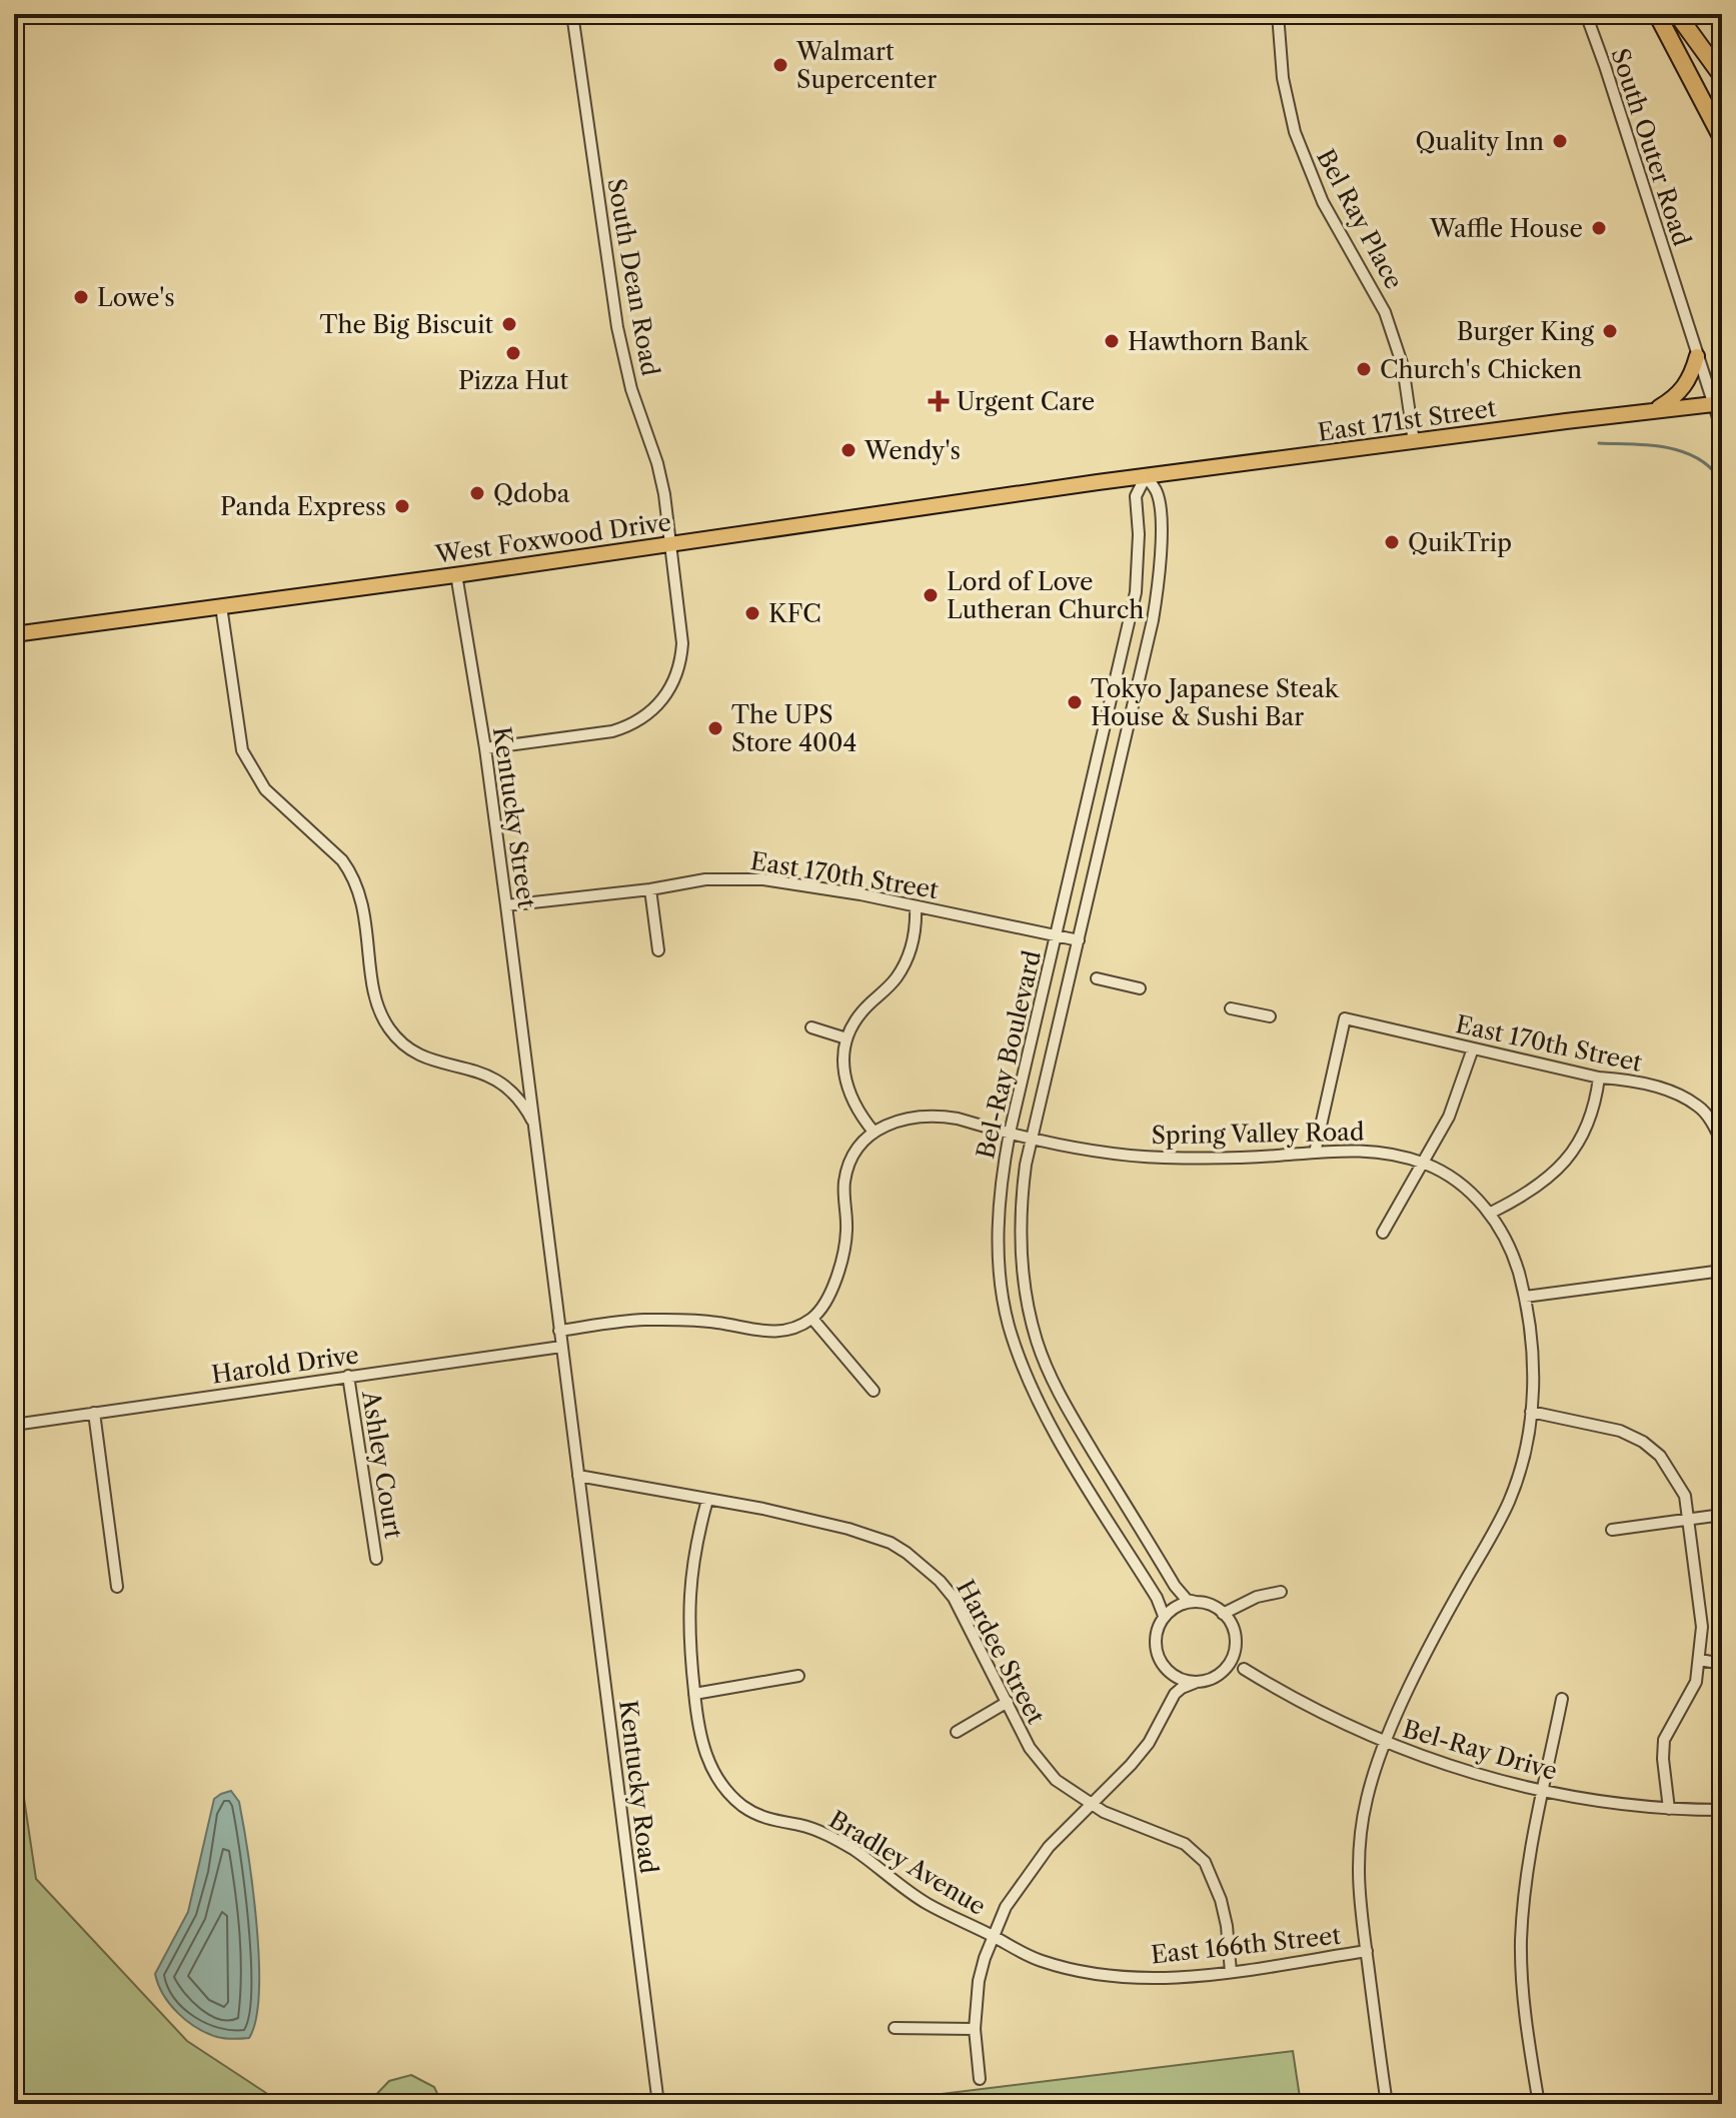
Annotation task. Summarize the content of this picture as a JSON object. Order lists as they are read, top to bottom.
{
  "streets": {
    "main road": ["East 171st Street", "West Foxwood Drive"],
    "street": [
      "South Outer Road",
      "Bel Ray Place",
      "South Dean Road",
      "Kentucky Street",
      "East 170th Street",
      "Bel-Ray Boulevard",
      "Spring Valley Road",
      "Harold Drive",
      "Ashley Court",
      "Hardee Street",
      "Bel-Ray Drive",
      "Kentucky Road",
      "Bradley Avenue",
      "East 166th Street"
    ]
  },
  "crossings": [
    ["South Outer Road", "East 171st Street"],
    ["Bel Ray Place", "East 171st Street"],
    ["South Dean Road", "West Foxwood Drive"],
    ["South Dean Road", "Kentucky Street"],
    ["East 171st Street", "West Foxwood Drive"],
    ["East 171st Street", "Bel-Ray Boulevard"],
    ["West Foxwood Drive", "Kentucky Street"],
    ["Kentucky Street", "East 170th Street"],
    ["East 170th Street", "Bel-Ray Boulevard"],
    ["East 170th Street", "Spring Valley Road"],
    ["Bel-Ray Boulevard", "Spring Valley Road"],
    ["Spring Valley Road", "Bel-Ray Drive"],
    ["Spring Valley Road", "East 166th Street"],
    ["Harold Drive", "Ashley Court"],
    ["Hardee Street", "Kentucky Road"],
    ["Hardee Street", "Bradley Avenue"],
    ["Hardee Street", "East 166th Street"],
    ["Bradley Avenue", "East 166th Street"]
  ],
  "places": {
    "other": [
      "Walmart Supercenter",
      "Quality Inn",
      "Waffle House",
      "Lowe's",
      "The Big Biscuit",
      "Burger King",
      "Hawthorn Bank",
      "Pizza Hut",
      "Church's Chicken",
      "Wendy's",
      "Qdoba",
      "Panda Express",
      "QuikTrip",
      "Lord of Love Lutheran Church",
      "KFC",
      "Tokyo Japanese Steak House & Sushi Bar",
      "The UPS Store 4004"
    ],
    "health": ["Urgent Care"]
  }
}
